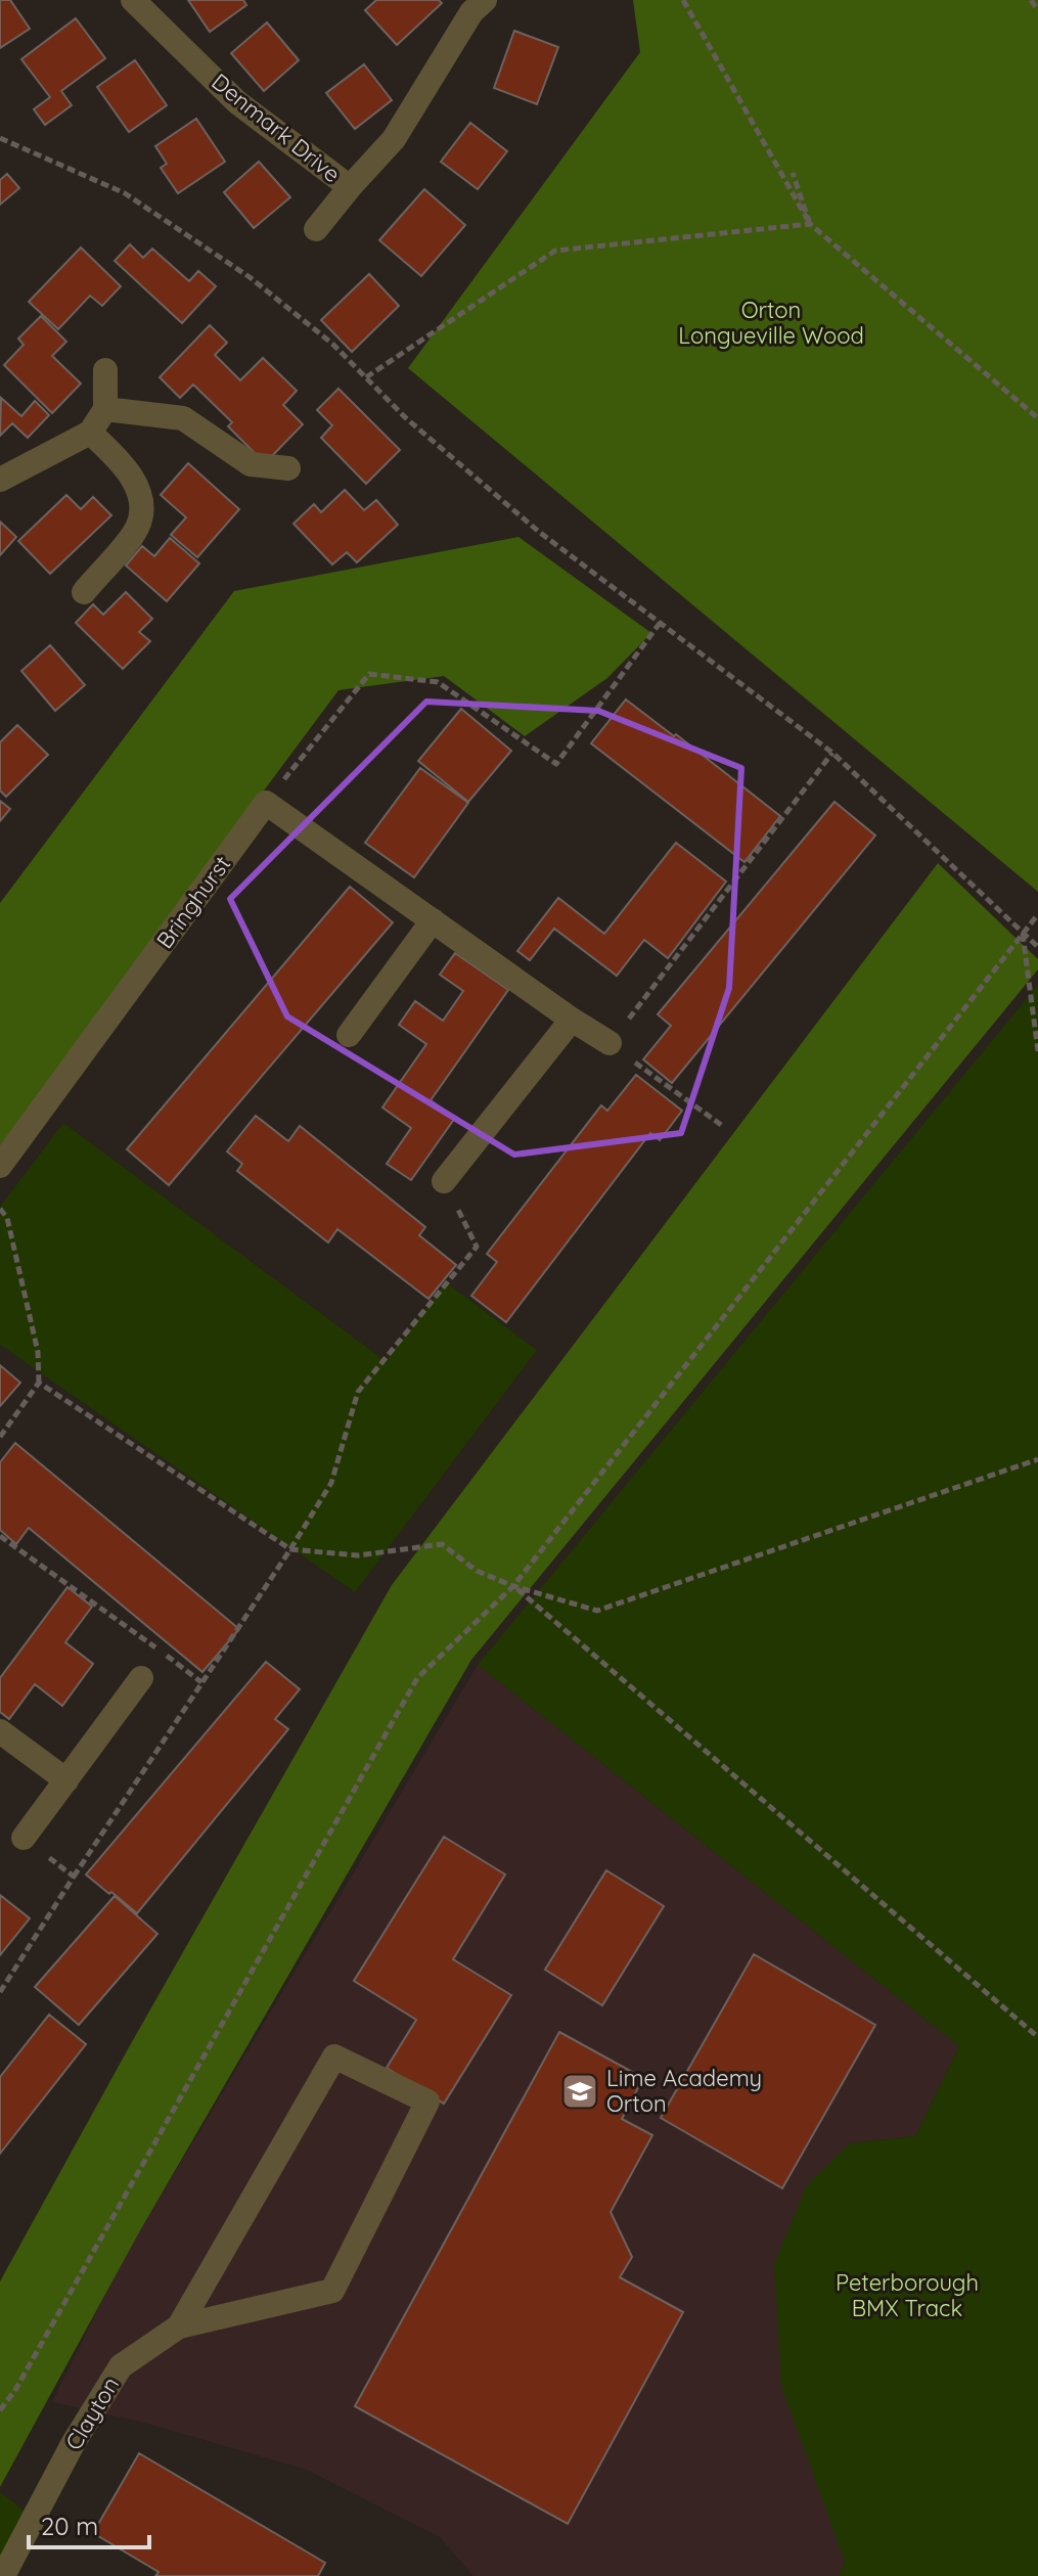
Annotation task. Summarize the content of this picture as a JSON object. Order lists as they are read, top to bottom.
{
  "streets": {
    "street": ["Denmark Drive", "Bringhurst", "Clayton"]
  },
  "parks": ["Orton Longueville Wood", "Peterborough BMX Track"],
  "places": {
    "school or university": ["Lime Academy Orton"]
  },
  "scale_bar": "20 m"
}
